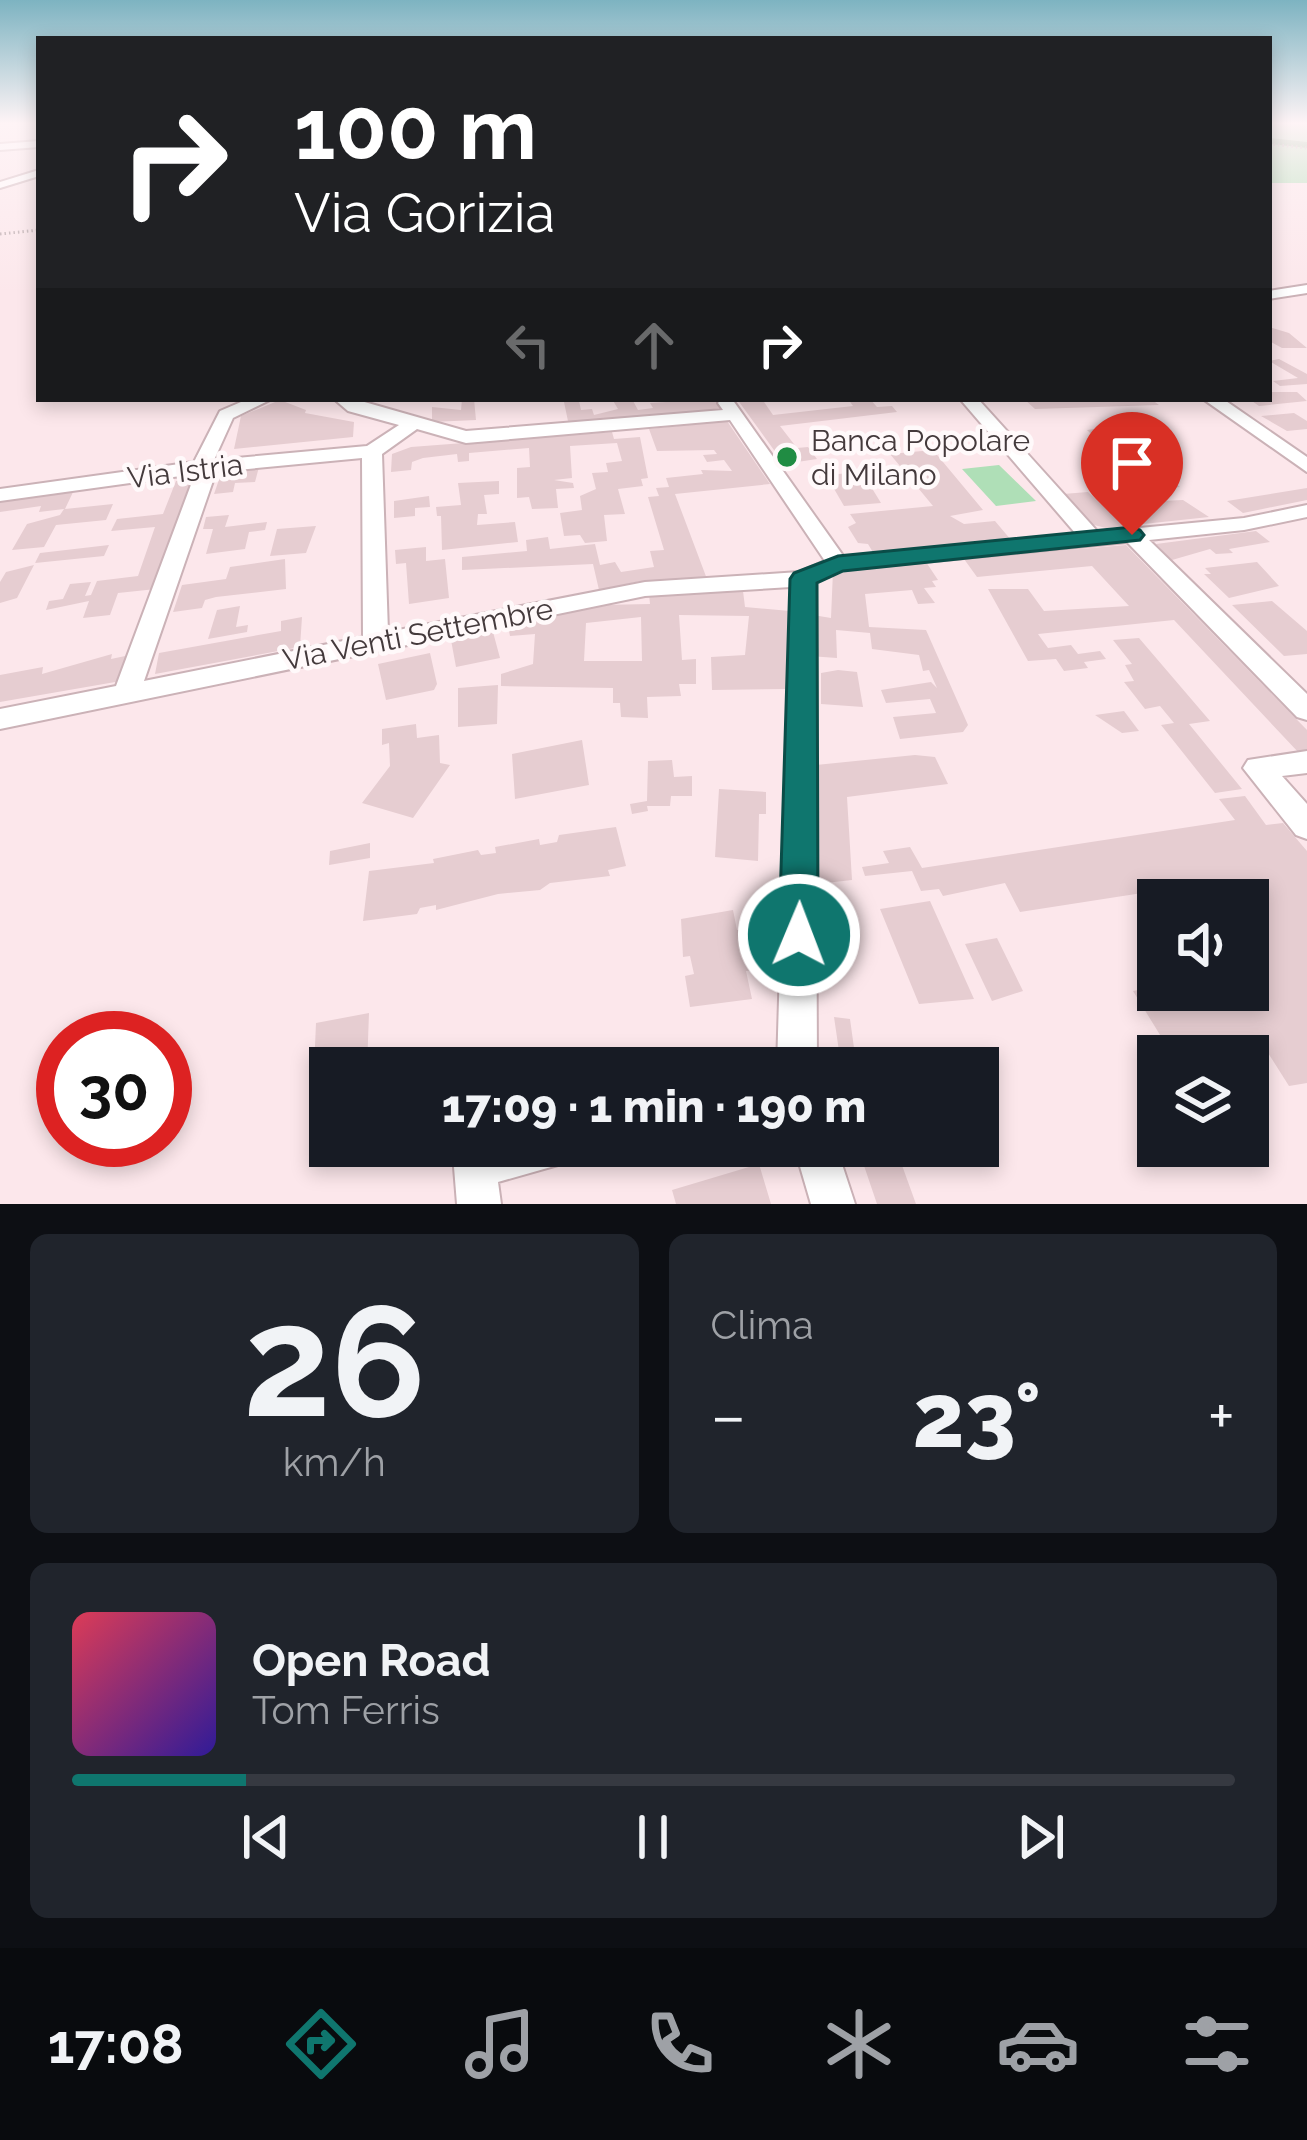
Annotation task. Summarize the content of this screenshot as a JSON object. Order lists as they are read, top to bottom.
{
  "streets": {
    "street": ["Via Istria", "Via Venti Settembre"]
  },
  "places": ["Banca Popolare di Milano"],
  "page": {
    "turn": ["100 m", "Via Gorizia"],
    "limit": "30",
    "trip": "17:09 · 1 min · 190 m",
    "tile": [
      ["26", "km/h"],
      "Clima"
    ],
    "heat": ["−", "23°", "+"],
    "song": ["Open Road", "Tom Ferris"],
    "tabs": "17:08"
  }
}
